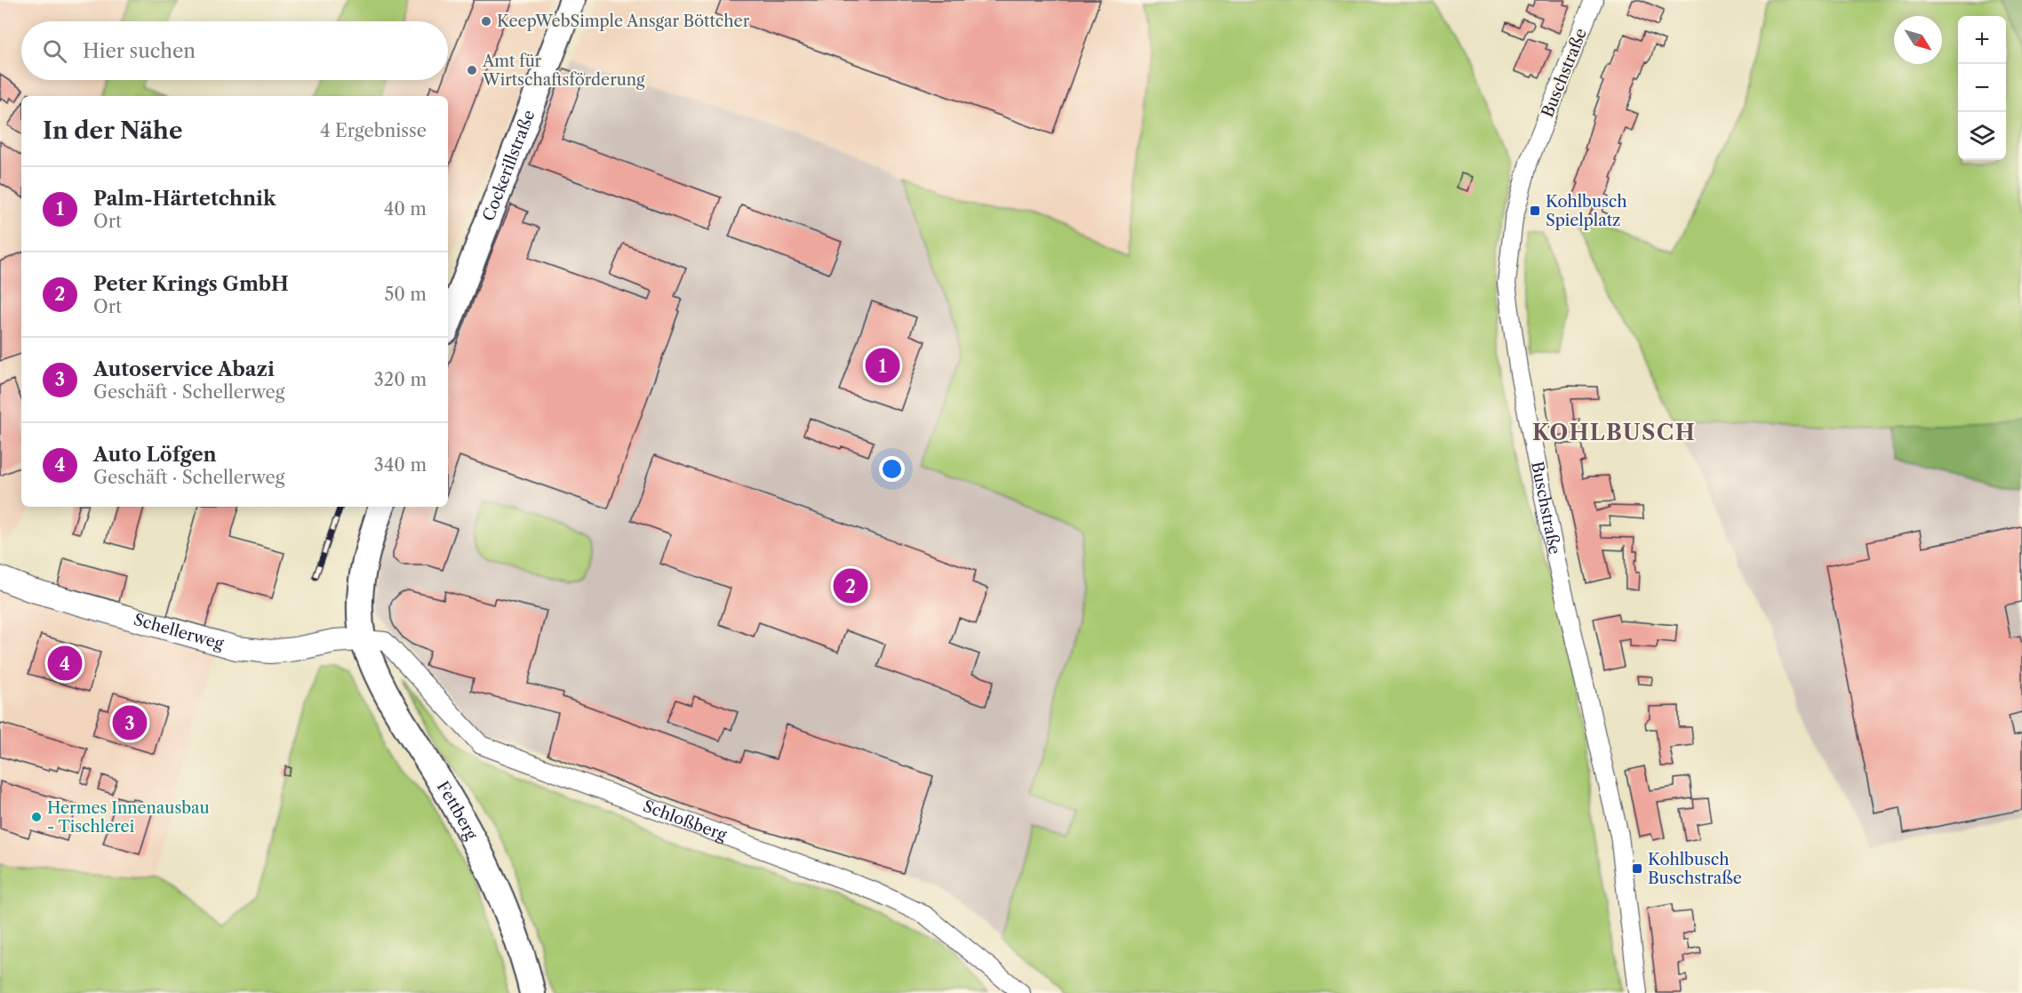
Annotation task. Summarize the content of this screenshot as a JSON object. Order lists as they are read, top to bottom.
{
  "streets": {
    "main road": ["Cockerillstraße", "Fettberg"],
    "street": ["Buschstraße", "Schellerweg", "Schloßberg"]
  },
  "crossings": [
    ["Schellerweg", "Fettberg"],
    ["Schellerweg", "Schloßberg"],
    ["Fettberg", "Schloßberg"]
  ],
  "districts": ["KOHLBUSCH"],
  "places": {
    "other": ["KeepWebSimple Ansgar Böttcher", "Amt für Wirtschaftsförderung", "Hermes Innenausbau - Tischlerei"],
    "transit": ["Kohlbusch Spielplatz", "Kohlbusch Buschstraße"]
  },
  "north": "bottom right",
  "page": {
    "map_buttons": ["+", "−"],
    "search": "Hier suchen",
    "heading": ["In der Nähe", "4 Ergebnisse"],
    "list": [
      {
        "mark": "1",
        "name": "Palm-Härtetchnik",
        "note": "Ort",
        "value": "40 m"
      },
      {
        "mark": "2",
        "name": "Peter Krings GmbH",
        "note": "Ort",
        "value": "50 m"
      },
      {
        "mark": "3",
        "name": "Autoservice Abazi",
        "note": "Geschäft · Schellerweg",
        "value": "320 m"
      },
      {
        "mark": "4",
        "name": "Auto Löfgen",
        "note": "Geschäft · Schellerweg",
        "value": "340 m"
      }
    ],
    "pins": [
      "1",
      "2",
      "4",
      "3"
    ]
  }
}
